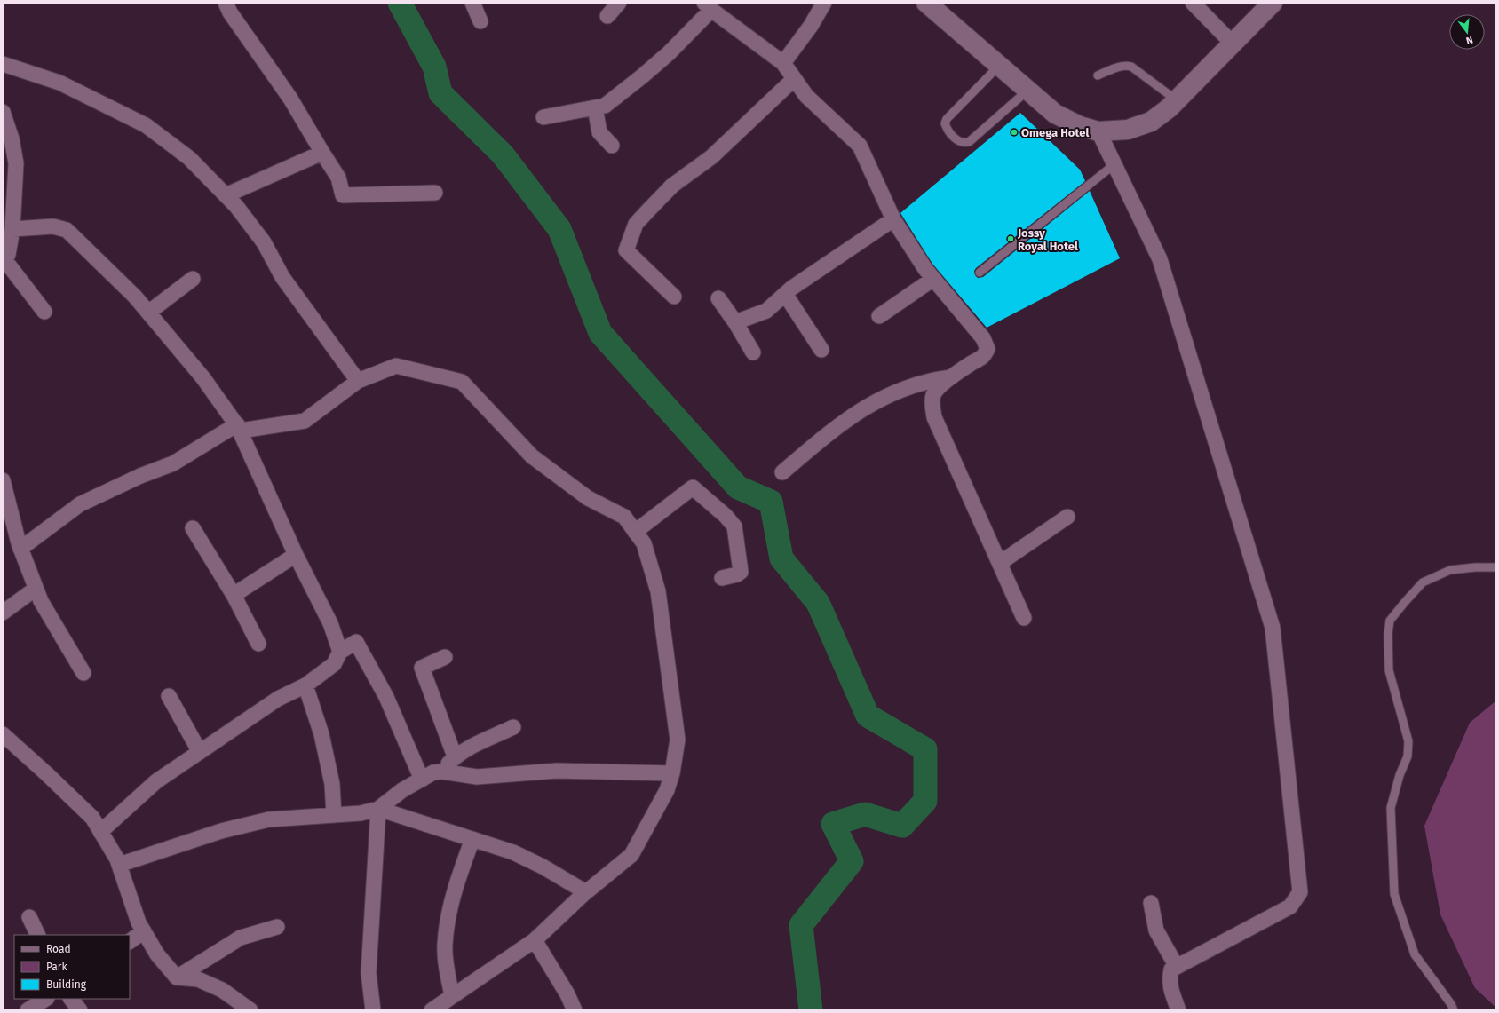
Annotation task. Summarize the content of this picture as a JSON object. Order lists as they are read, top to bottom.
{
  "places": ["Omega Hotel", "Jossy Royal Hotel"],
  "legend": ["Road", "Park", "Building"],
  "north": "bottom"
}
